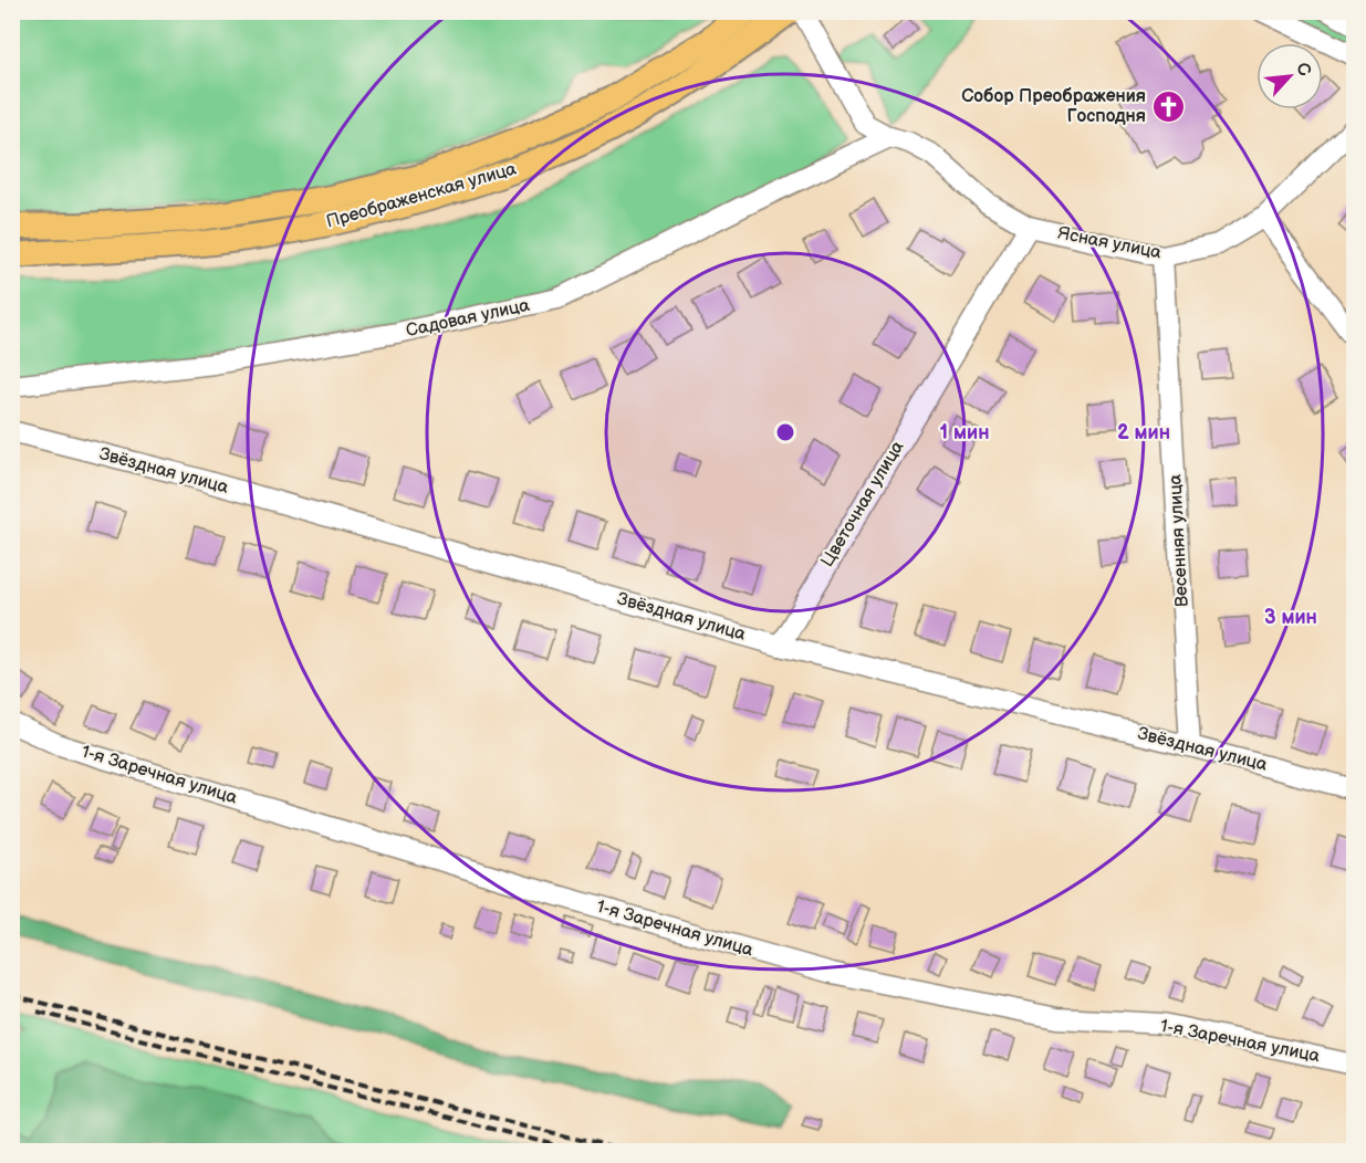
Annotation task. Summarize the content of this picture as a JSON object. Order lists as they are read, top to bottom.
{
  "streets": {
    "main road": ["Преображенская улица"],
    "street": [
      "Ясная улица",
      "Садовая улица",
      "Звёздная улица",
      "Цветочная улица",
      "Весенняя улица",
      "1-я Заречная улица"
    ]
  },
  "crossings": [
    ["Ясная улица", "Садовая улица"],
    ["Ясная улица", "Цветочная улица"],
    ["Ясная улица", "Весенняя улица"],
    ["Звёздная улица", "Цветочная улица"],
    ["Звёздная улица", "Весенняя улица"]
  ],
  "places": {
    "church": ["Собор Преображения Господня"]
  },
  "north": "top right",
  "rings": ["1 мин", "2 мин", "3 мин"]
}
